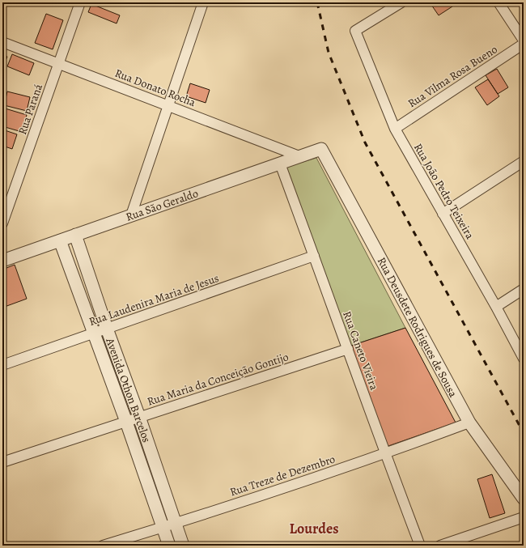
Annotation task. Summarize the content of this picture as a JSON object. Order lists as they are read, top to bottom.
{
  "streets": {
    "street": [
      "Rua Vilma Rosa Bueno",
      "Rua Donato Rocha",
      "Rua Paraná",
      "Rua João Pedro Teixeira",
      "Rua São Geraldo",
      "Rua Laudenira Maria de Jesus",
      "Rua Deusdete Rodrigues de Sousa",
      "Rua Caneto Vieira",
      "Rua Maria da Conceição Gontijo",
      "Avenida Othon Barcelos",
      "Rua Treze de Dezembro"
    ]
  },
  "crossings": [
    ["Rua Vilma Rosa Bueno", "Rua João Pedro Teixeira"],
    ["Rua Donato Rocha", "Rua Paraná"],
    ["Rua Donato Rocha", "Rua São Geraldo"],
    ["Rua São Geraldo", "Rua Deusdete Rodrigues de Sousa"],
    ["Rua São Geraldo", "Rua Caneto Vieira"],
    ["Rua São Geraldo", "Avenida Othon Barcelos"],
    ["Rua Laudenira Maria de Jesus", "Rua Caneto Vieira"],
    ["Rua Laudenira Maria de Jesus", "Avenida Othon Barcelos"],
    ["Rua Deusdete Rodrigues de Sousa", "Rua Treze de Dezembro"],
    ["Rua Caneto Vieira", "Rua Maria da Conceição Gontijo"],
    ["Rua Caneto Vieira", "Rua Treze de Dezembro"],
    ["Rua Maria da Conceição Gontijo", "Avenida Othon Barcelos"],
    ["Avenida Othon Barcelos", "Rua Treze de Dezembro"]
  ],
  "districts": ["Lourdes"]
}
